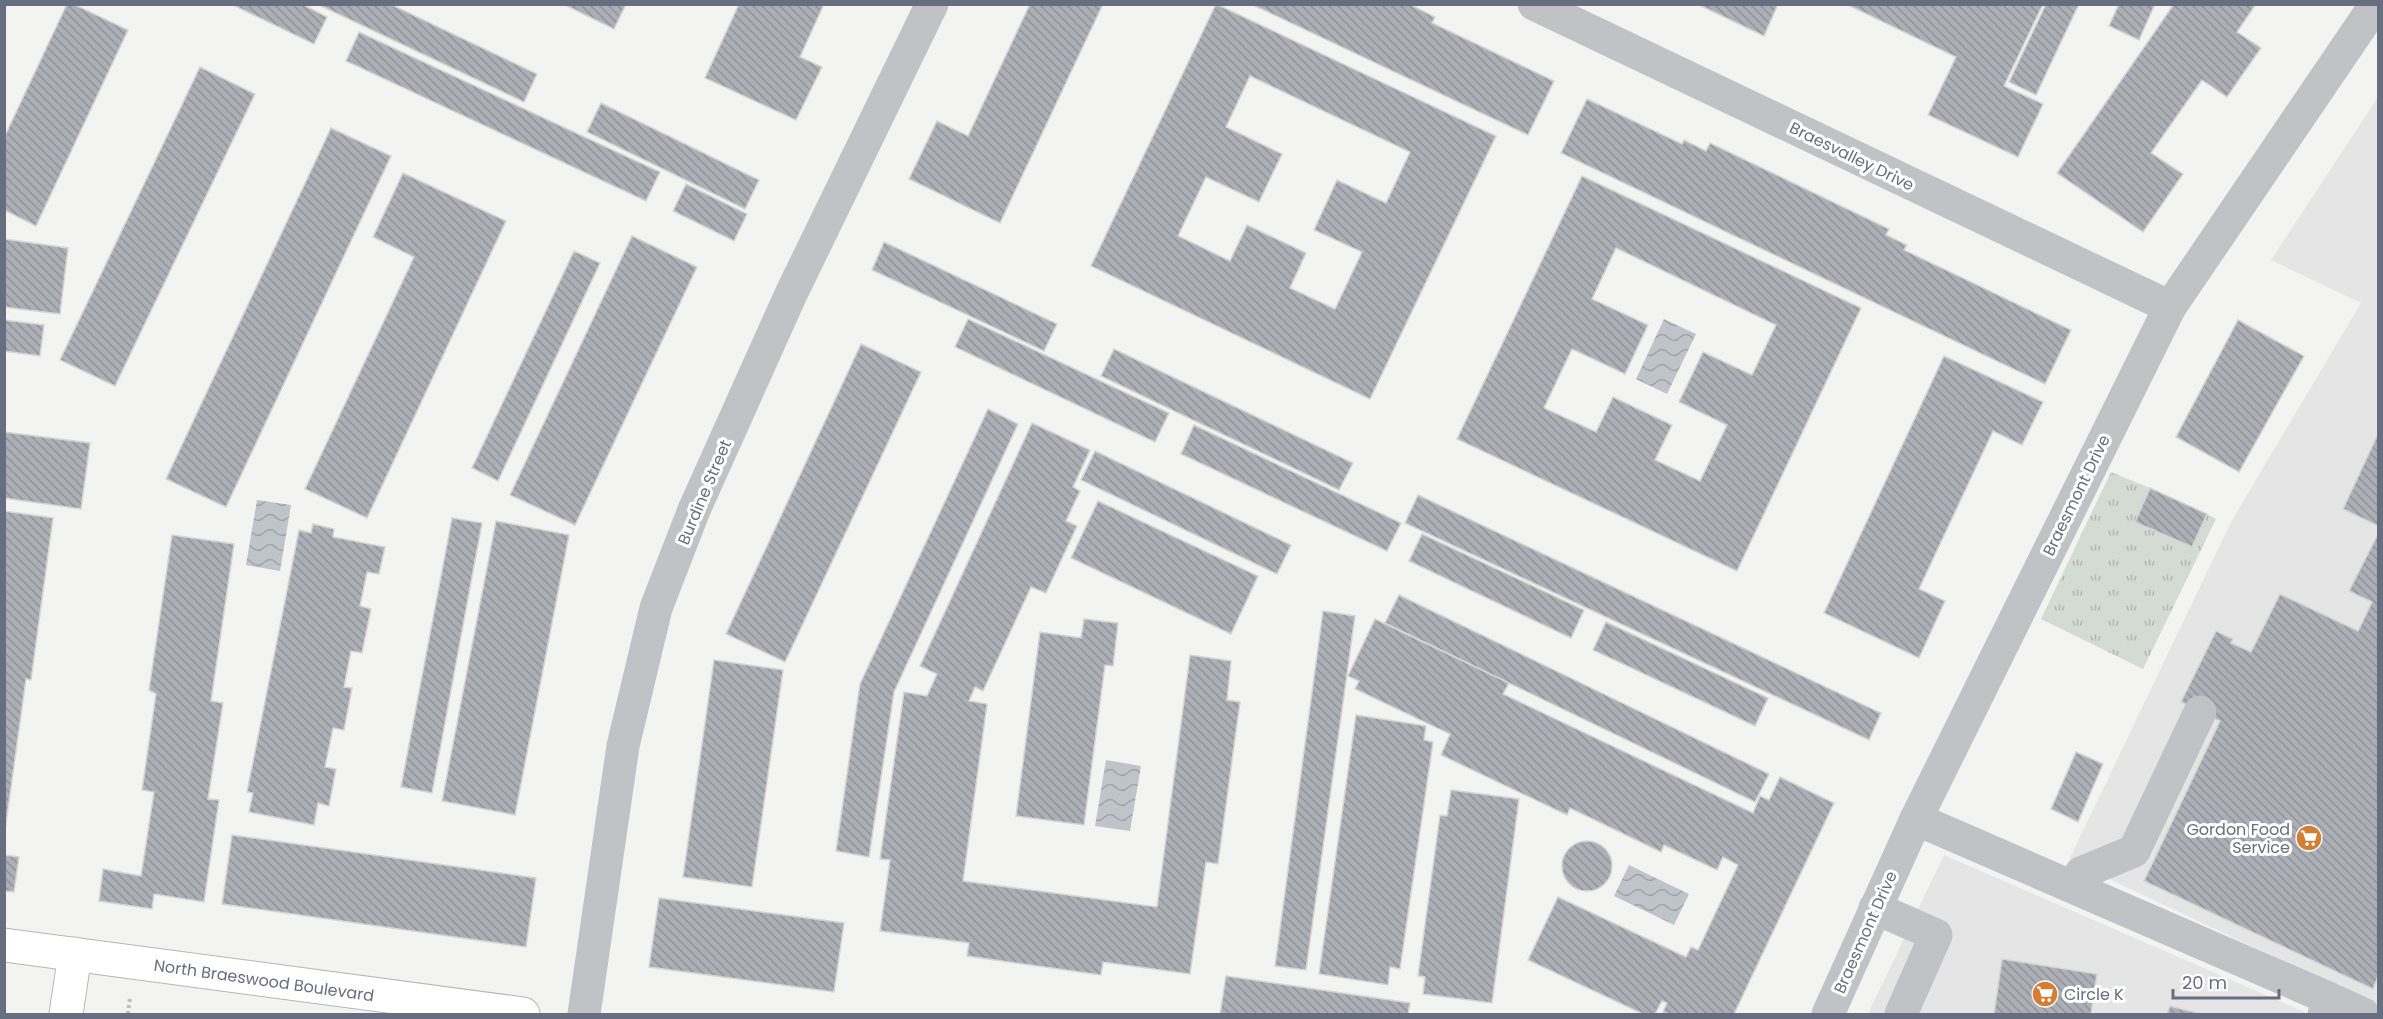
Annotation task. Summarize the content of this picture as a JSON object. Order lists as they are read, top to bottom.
{
  "streets": {
    "main road": ["North Braeswood Boulevard"],
    "street": ["Braesvalley Drive", "Burdine Street", "Braesmont Drive"]
  },
  "crossings": [
    ["Braesvalley Drive", "Braesmont Drive"]
  ],
  "places": {
    "supermarket": ["Gordon Food Service", "Circle K"]
  },
  "scale_bar": "20 m"
}
